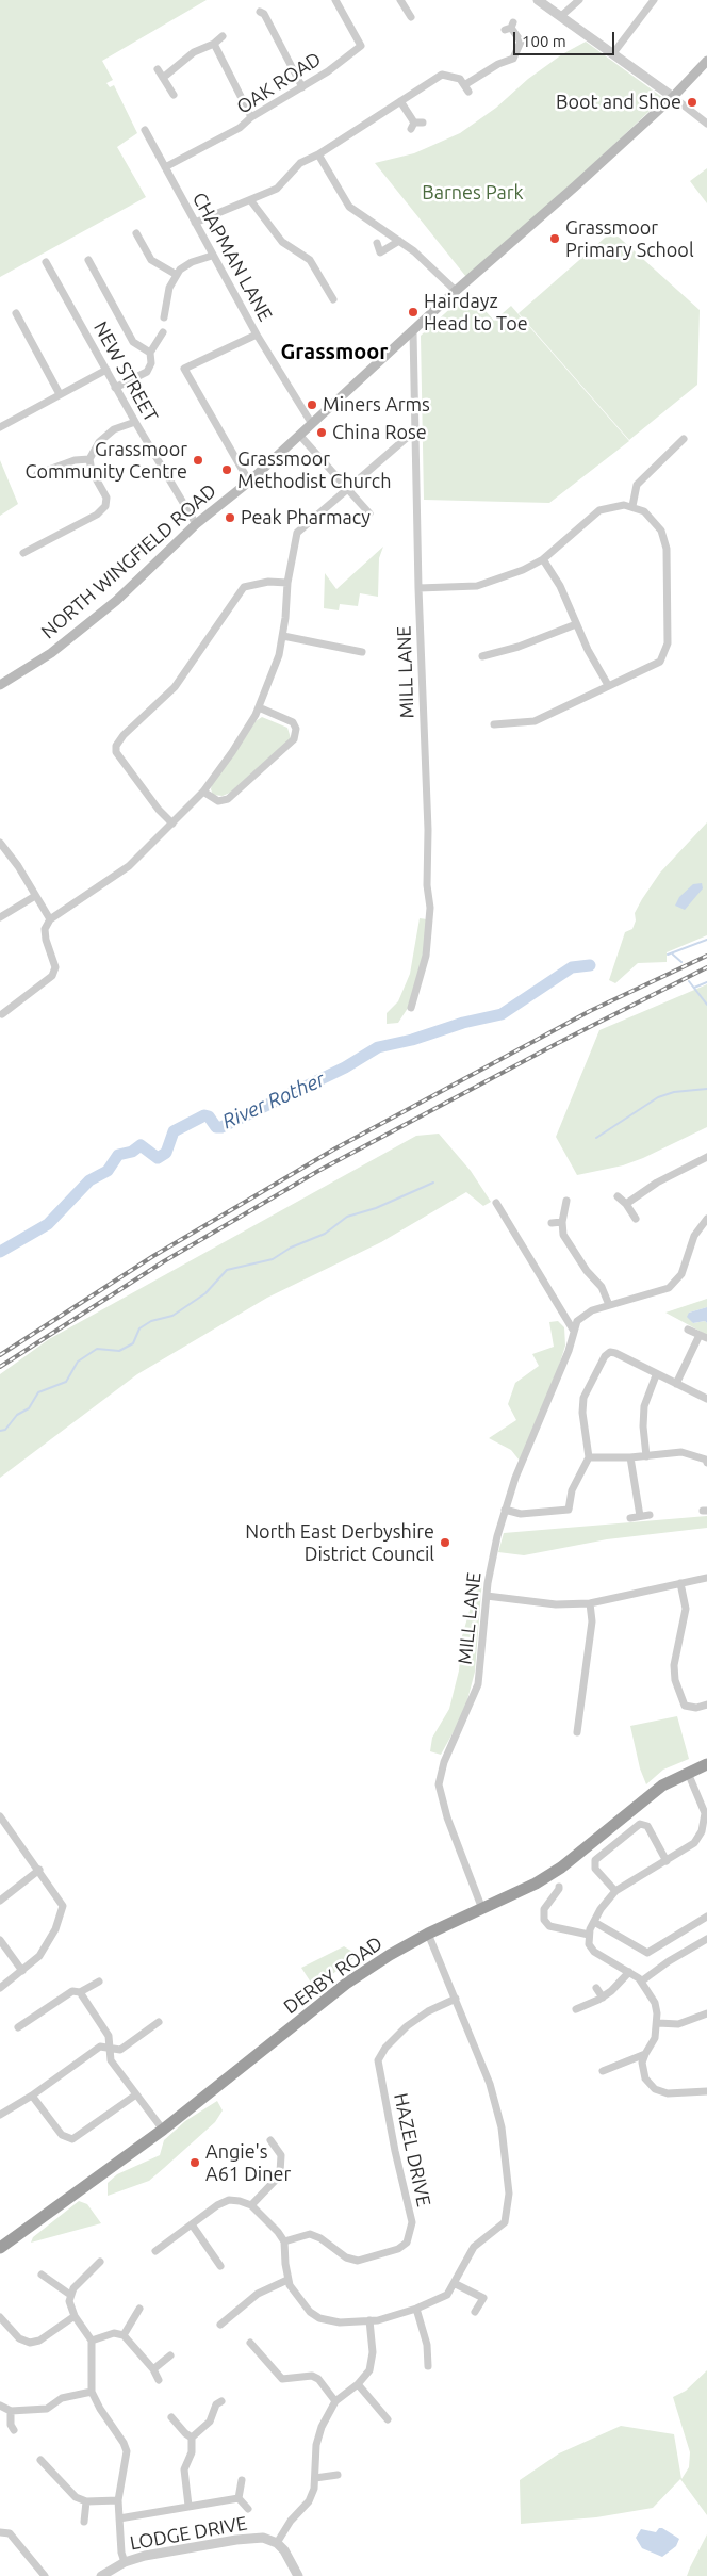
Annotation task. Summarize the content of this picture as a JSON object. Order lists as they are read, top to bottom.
{
  "streets": {
    "highway": ["DERBY ROAD"],
    "main road": ["NORTH WINGFIELD ROAD"],
    "street": [
      "OAK ROAD",
      "CHAPMAN LANE",
      "NEW STREET",
      "MILL LANE",
      "HAZEL DRIVE",
      "LODGE DRIVE"
    ]
  },
  "crossings": [
    ["OAK ROAD", "CHAPMAN LANE"],
    ["CHAPMAN LANE", "NORTH WINGFIELD ROAD"],
    ["NEW STREET", "NORTH WINGFIELD ROAD"],
    ["NORTH WINGFIELD ROAD", "MILL LANE"],
    ["MILL LANE", "DERBY ROAD"]
  ],
  "districts": ["Grassmoor"],
  "water": ["River Rother"],
  "parks": ["Barnes Park"],
  "places": [
    "Boot and Shoe",
    "Grassmoor Primary School",
    "Hairdayz Head to Toe",
    "Miners Arms",
    "China Rose",
    "Grassmoor Community Centre",
    "Grassmoor Methodist Church",
    "Peak Pharmacy",
    "North East Derbyshire District Council",
    "Angie's A61 Diner"
  ],
  "scale_bar": "100 m"
}
